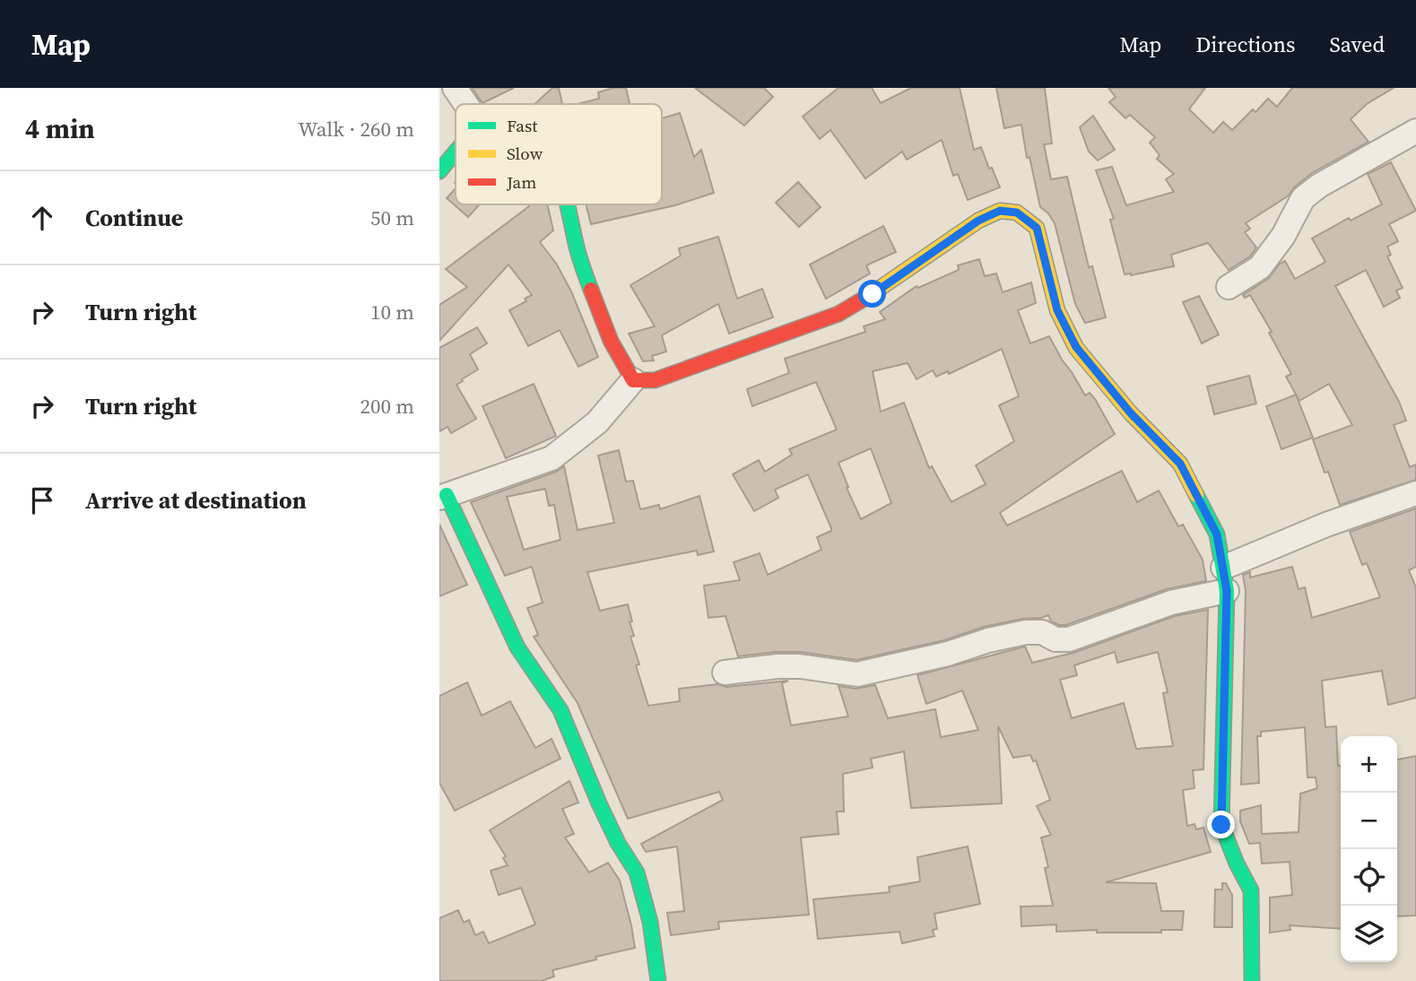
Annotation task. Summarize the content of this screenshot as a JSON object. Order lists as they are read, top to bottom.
{
  "legend": ["Fast", "Slow", "Jam"],
  "page": {
    "header": "Map",
    "nav": ["Map", "Directions", "Saved"],
    "heading": ["4 min", "Walk · 260 m"],
    "list": [
      ["Continue", "50 m"],
      ["Turn right", "10 m"],
      ["Turn right", "200 m"],
      "Arrive at destination"
    ],
    "map_buttons": ["+", "−"]
  }
}
